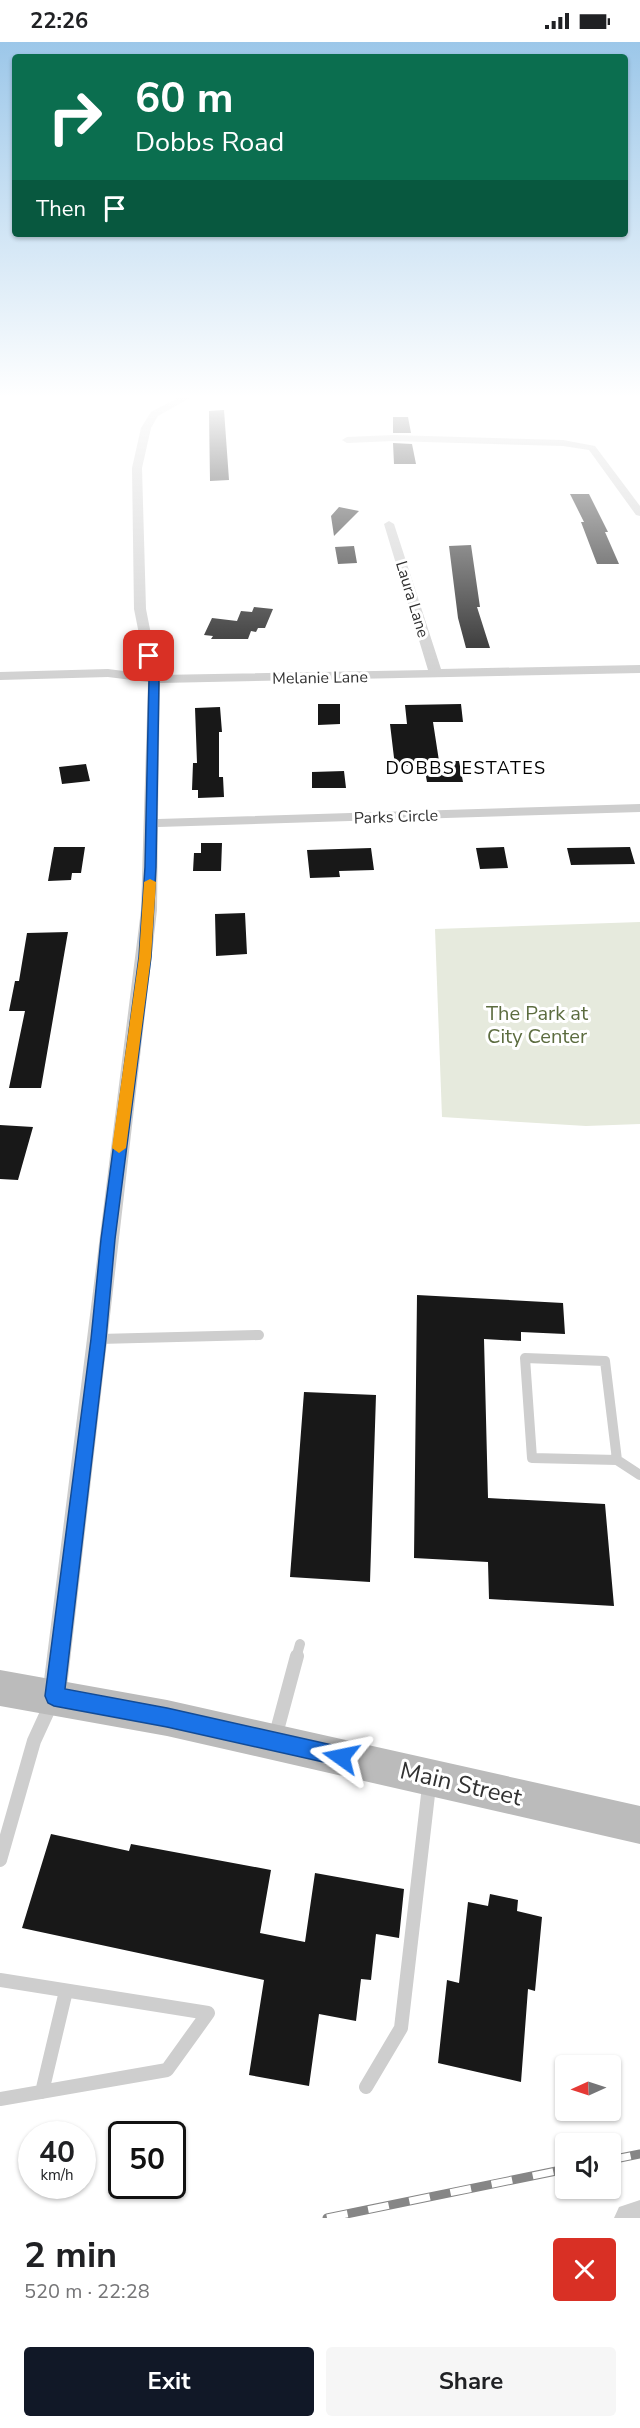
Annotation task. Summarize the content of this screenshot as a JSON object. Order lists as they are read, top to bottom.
{
  "streets": {
    "main road": ["Main Street"],
    "street": ["Laura Lane", "Melanie Lane", "Parks Circle"]
  },
  "crossings": [
    ["Laura Lane", "Melanie Lane"]
  ],
  "districts": ["DOBBS ESTATES"],
  "parks": ["The Park at City Center"],
  "north": "left",
  "page": {
    "status": "22:26",
    "turn": ["60 m", "Dobbs Road"],
    "then": "Then",
    "speed": "40 km/h",
    "limit": "50",
    "heading": ["2 min", "520 m · 22:28"],
    "buttons": ["Exit", "Share"]
  }
}
